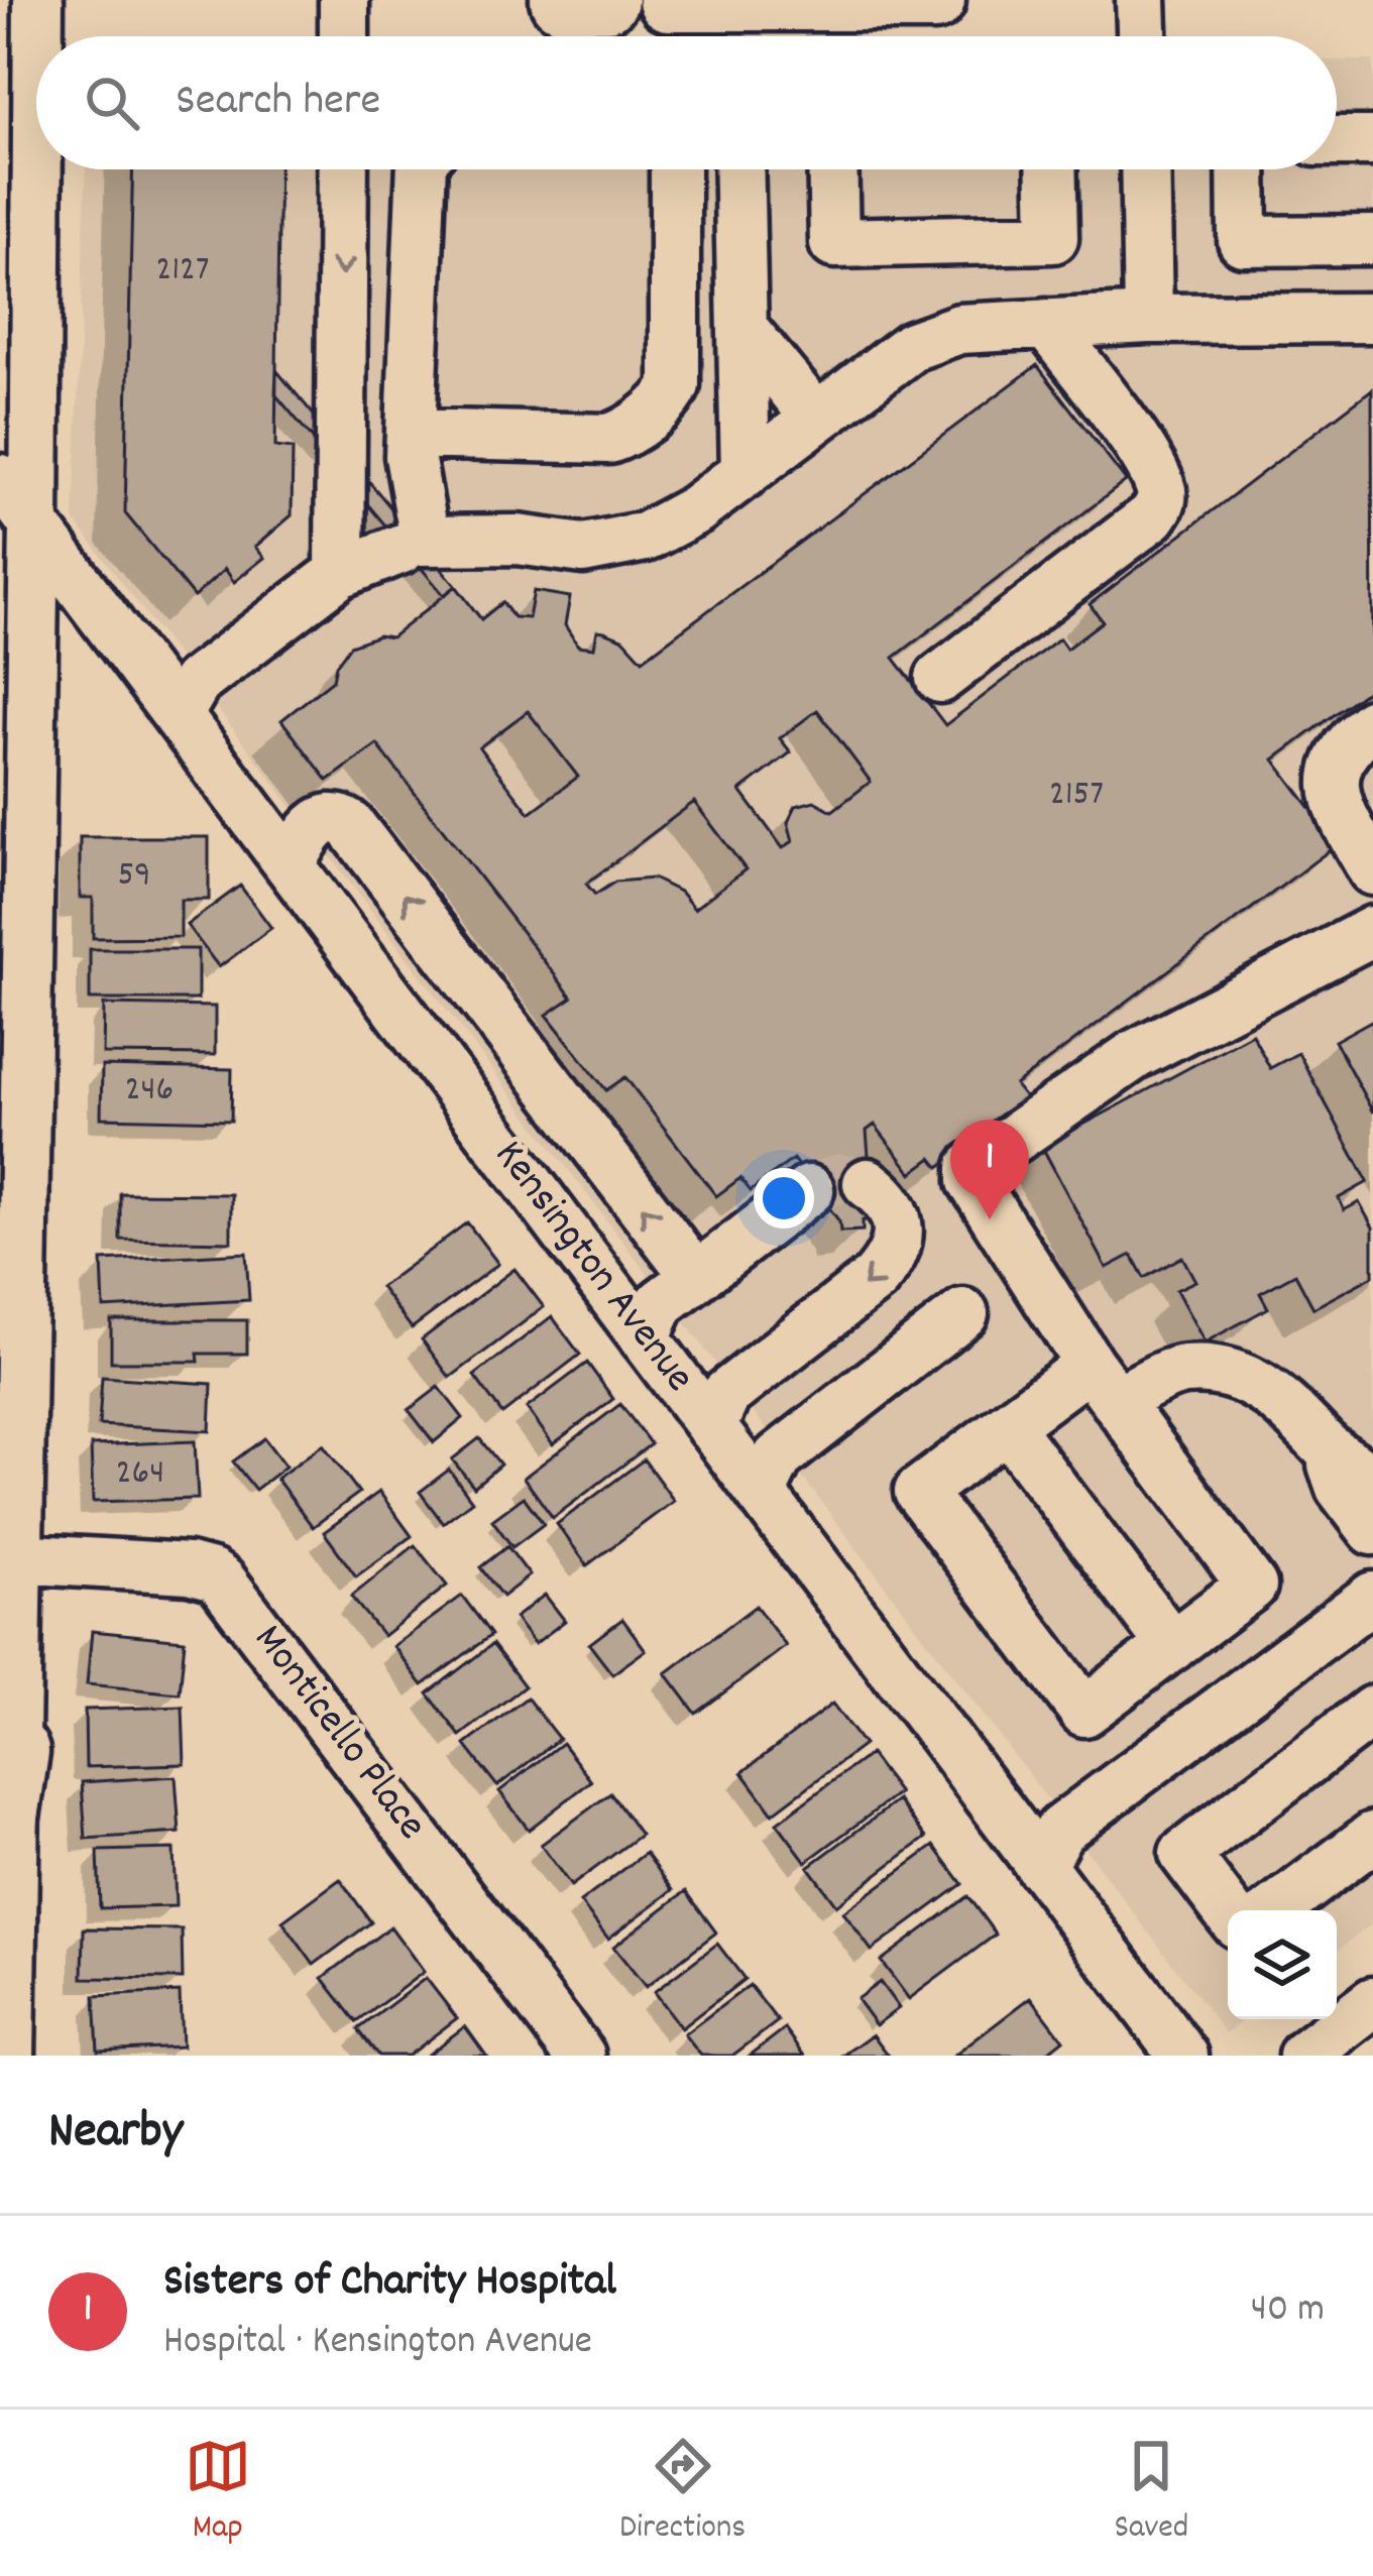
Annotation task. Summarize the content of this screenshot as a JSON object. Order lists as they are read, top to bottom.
{
  "streets": {
    "street": ["Kensington Avenue", "Monticello Place"]
  },
  "house_numbers": [
    "2127",
    "2157",
    "59",
    "246",
    "264"
  ],
  "page": {
    "search": "Search here",
    "pins": "1",
    "heading": "Nearby",
    "list": [
      {
        "mark": "1",
        "name": "Sisters of Charity Hospital",
        "note": "Hospital · Kensington Avenue",
        "value": "40 m"
      }
    ],
    "nav": ["Map", "Directions", "Saved"]
  }
}
